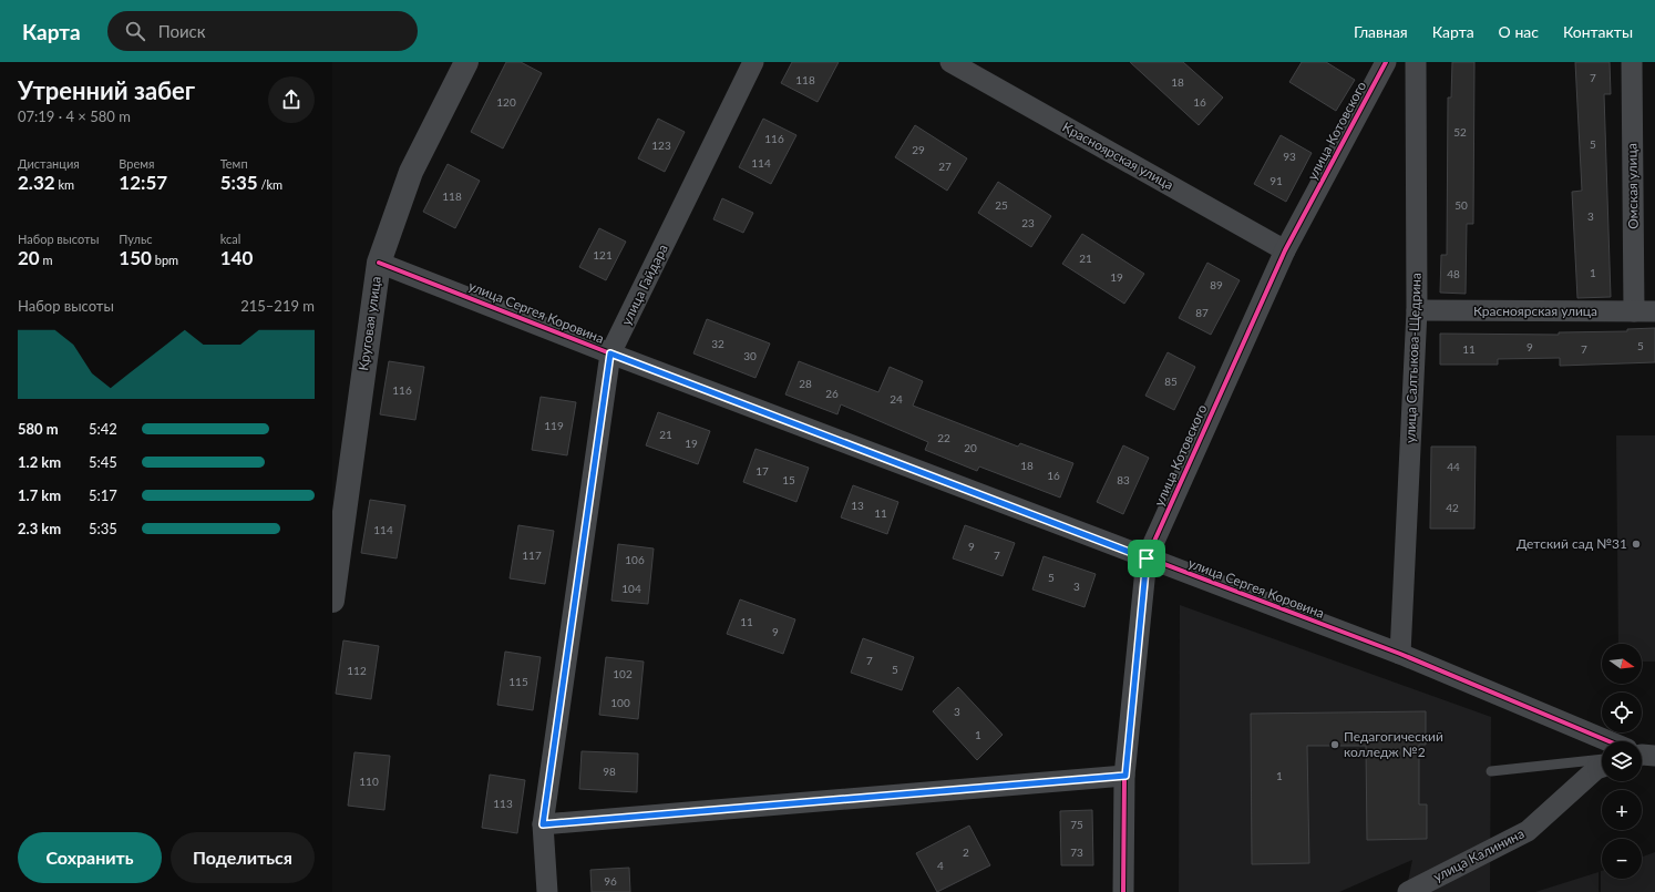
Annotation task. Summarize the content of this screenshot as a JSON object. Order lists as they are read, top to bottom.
{
  "streets": {
    "street": [
      "улица Котовского",
      "Красноярская улица",
      "Омская улица",
      "улица Гайдара",
      "улица Сергея Коровина",
      "Круговая улица",
      "улица Салтыкова-Щедрина",
      "улица Калинина"
    ]
  },
  "crossings": [
    ["улица Котовского", "Красноярская улица"],
    ["улица Котовского", "улица Сергея Коровина"],
    ["Красноярская улица", "Омская улица"],
    ["Красноярская улица", "улица Салтыкова-Щедрина"],
    ["улица Гайдара", "улица Сергея Коровина"],
    ["улица Сергея Коровина", "Круговая улица"],
    ["улица Сергея Коровина", "улица Салтыкова-Щедрина"]
  ],
  "places": ["Детский сад №31", "Педагогический колледж №2"],
  "house_numbers": [
    "7",
    "118",
    "18",
    "120",
    "16",
    "52",
    "116",
    "5",
    "123",
    "29",
    "93",
    "114",
    "27",
    "91",
    "118",
    "25",
    "50",
    "3",
    "23",
    "121",
    "21",
    "1",
    "48",
    "19",
    "89",
    "87",
    "32",
    "5",
    "9",
    "11",
    "7",
    "30",
    "85",
    "28",
    "116",
    "26",
    "24",
    "119",
    "21",
    "22",
    "19",
    "20",
    "18",
    "44",
    "17",
    "16",
    "15",
    "83",
    "13",
    "42",
    "11",
    "114",
    "9",
    "117",
    "7",
    "106",
    "5",
    "3",
    "104",
    "11",
    "9",
    "7",
    "5",
    "112",
    "102",
    "115",
    "100",
    "3",
    "1",
    "98",
    "1",
    "110",
    "113",
    "75",
    "2",
    "73",
    "4",
    "96"
  ],
  "north": "right",
  "page": {
    "header": "Карта",
    "search": "Поиск",
    "nav": [
      "Главная",
      "Карта",
      "О нас",
      "Контакты"
    ],
    "heading": ["Утренний забег", "07:19 · 4 × 580 m"],
    "stats": [
      ["Дистанция", "2.32 km"],
      ["Время", "12:57"],
      ["Темп", "5:35 /km"],
      ["Набор высоты", "20 m"],
      ["Пульс", "150 bpm"],
      ["kcal", "140"]
    ],
    "chart": ["Набор высоты", "215–219 m"],
    "list": [
      {
        "name": "580 m",
        "note": "5:42"
      },
      {
        "name": "1.2 km",
        "note": "5:45"
      },
      {
        "name": "1.7 km",
        "note": "5:17"
      },
      {
        "name": "2.3 km",
        "note": "5:35"
      }
    ],
    "map_buttons": ["+", "−"],
    "buttons": ["Сохранить", "Поделиться"]
  }
}
